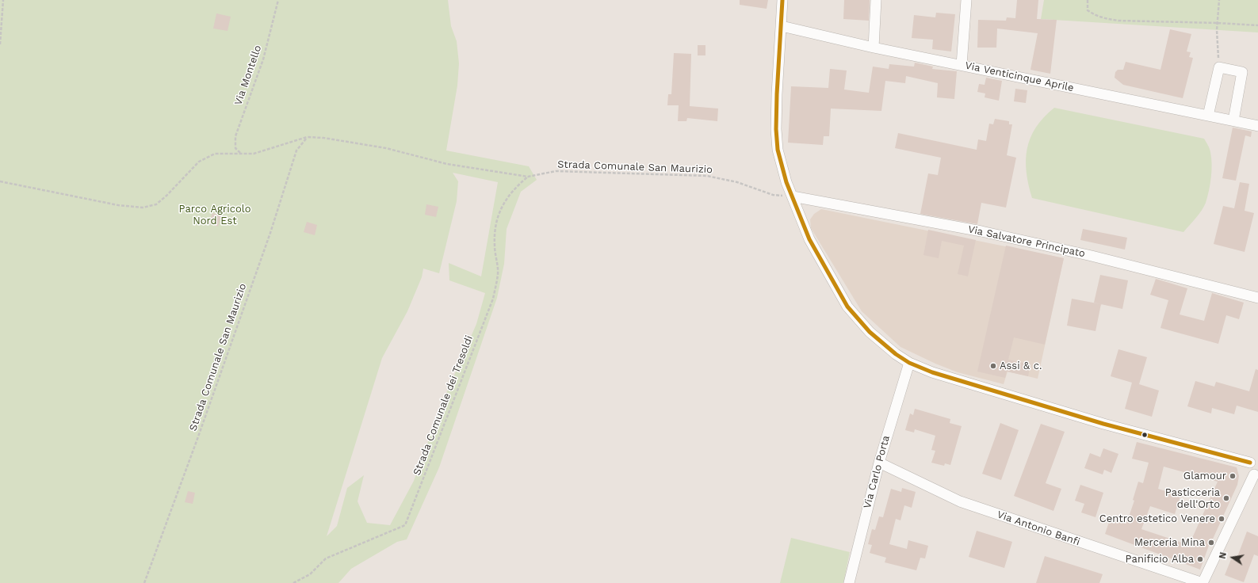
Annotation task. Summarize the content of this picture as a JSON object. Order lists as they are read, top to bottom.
{
  "streets": {
    "street": [
      "Via Venticinque Aprile",
      "Via Salvatore Principato",
      "Via Carlo Porta",
      "Via Antonio Banfi"
    ],
    "path": ["Via Montello", "Strada Comunale San Maurizio", "Strada Comunale dei Tresoldi"]
  },
  "crossings": [
    ["Via Montello", "Strada Comunale San Maurizio"],
    ["Strada Comunale San Maurizio", "Via Salvatore Principato"],
    ["Strada Comunale San Maurizio", "Strada Comunale dei Tresoldi"],
    ["Via Carlo Porta", "Via Antonio Banfi"]
  ],
  "parks": ["Parco Agricolo Nord Est"],
  "places": [
    "Assi & c.",
    "Glamour",
    "Pasticceria dell'Orto",
    "Centro estetico Venere",
    "Merceria Mina",
    "Panificio Alba"
  ],
  "north": "left"
}
